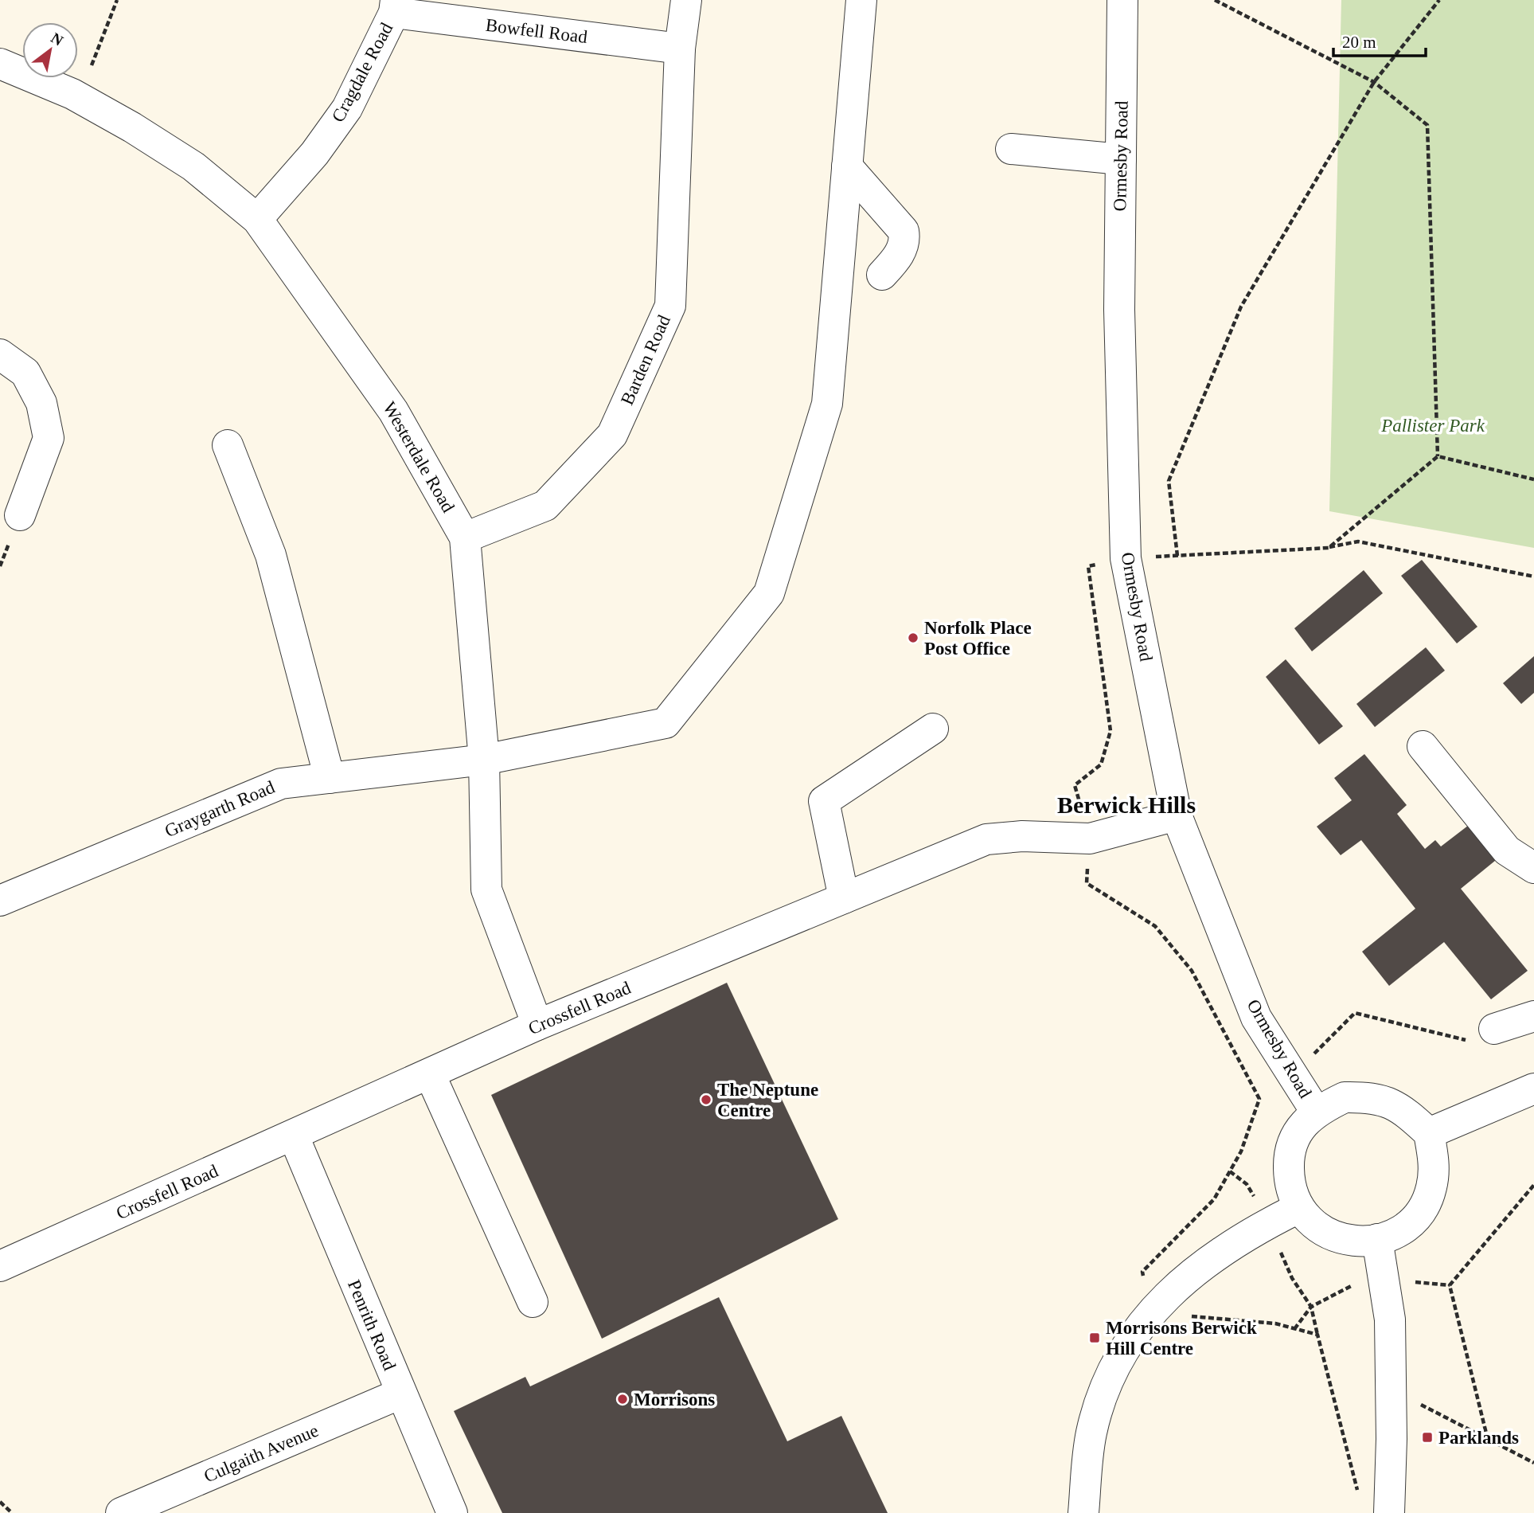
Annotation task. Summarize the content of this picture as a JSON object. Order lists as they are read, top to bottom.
{
  "streets": {
    "street": [
      "Bowfell Road",
      "Cragdale Road",
      "Ormesby Road",
      "Barden Road",
      "Westerdale Road",
      "Graygarth Road",
      "Crossfell Road",
      "Penrith Road",
      "Culgaith Avenue"
    ]
  },
  "crossings": [
    ["Bowfell Road", "Cragdale Road"],
    ["Bowfell Road", "Barden Road"],
    ["Cragdale Road", "Westerdale Road"],
    ["Ormesby Road", "Crossfell Road"],
    ["Barden Road", "Westerdale Road"],
    ["Westerdale Road", "Graygarth Road"],
    ["Westerdale Road", "Crossfell Road"],
    ["Crossfell Road", "Penrith Road"],
    ["Penrith Road", "Culgaith Avenue"]
  ],
  "districts": ["Berwick Hills"],
  "parks": ["Pallister Park"],
  "places": {
    "other": ["Norfolk Place Post Office", "The Neptune Centre", "Morrisons"],
    "transit": ["Morrisons Berwick Hill Centre", "Parklands"]
  },
  "scale_bar": "20 m",
  "north": "top right"
}
